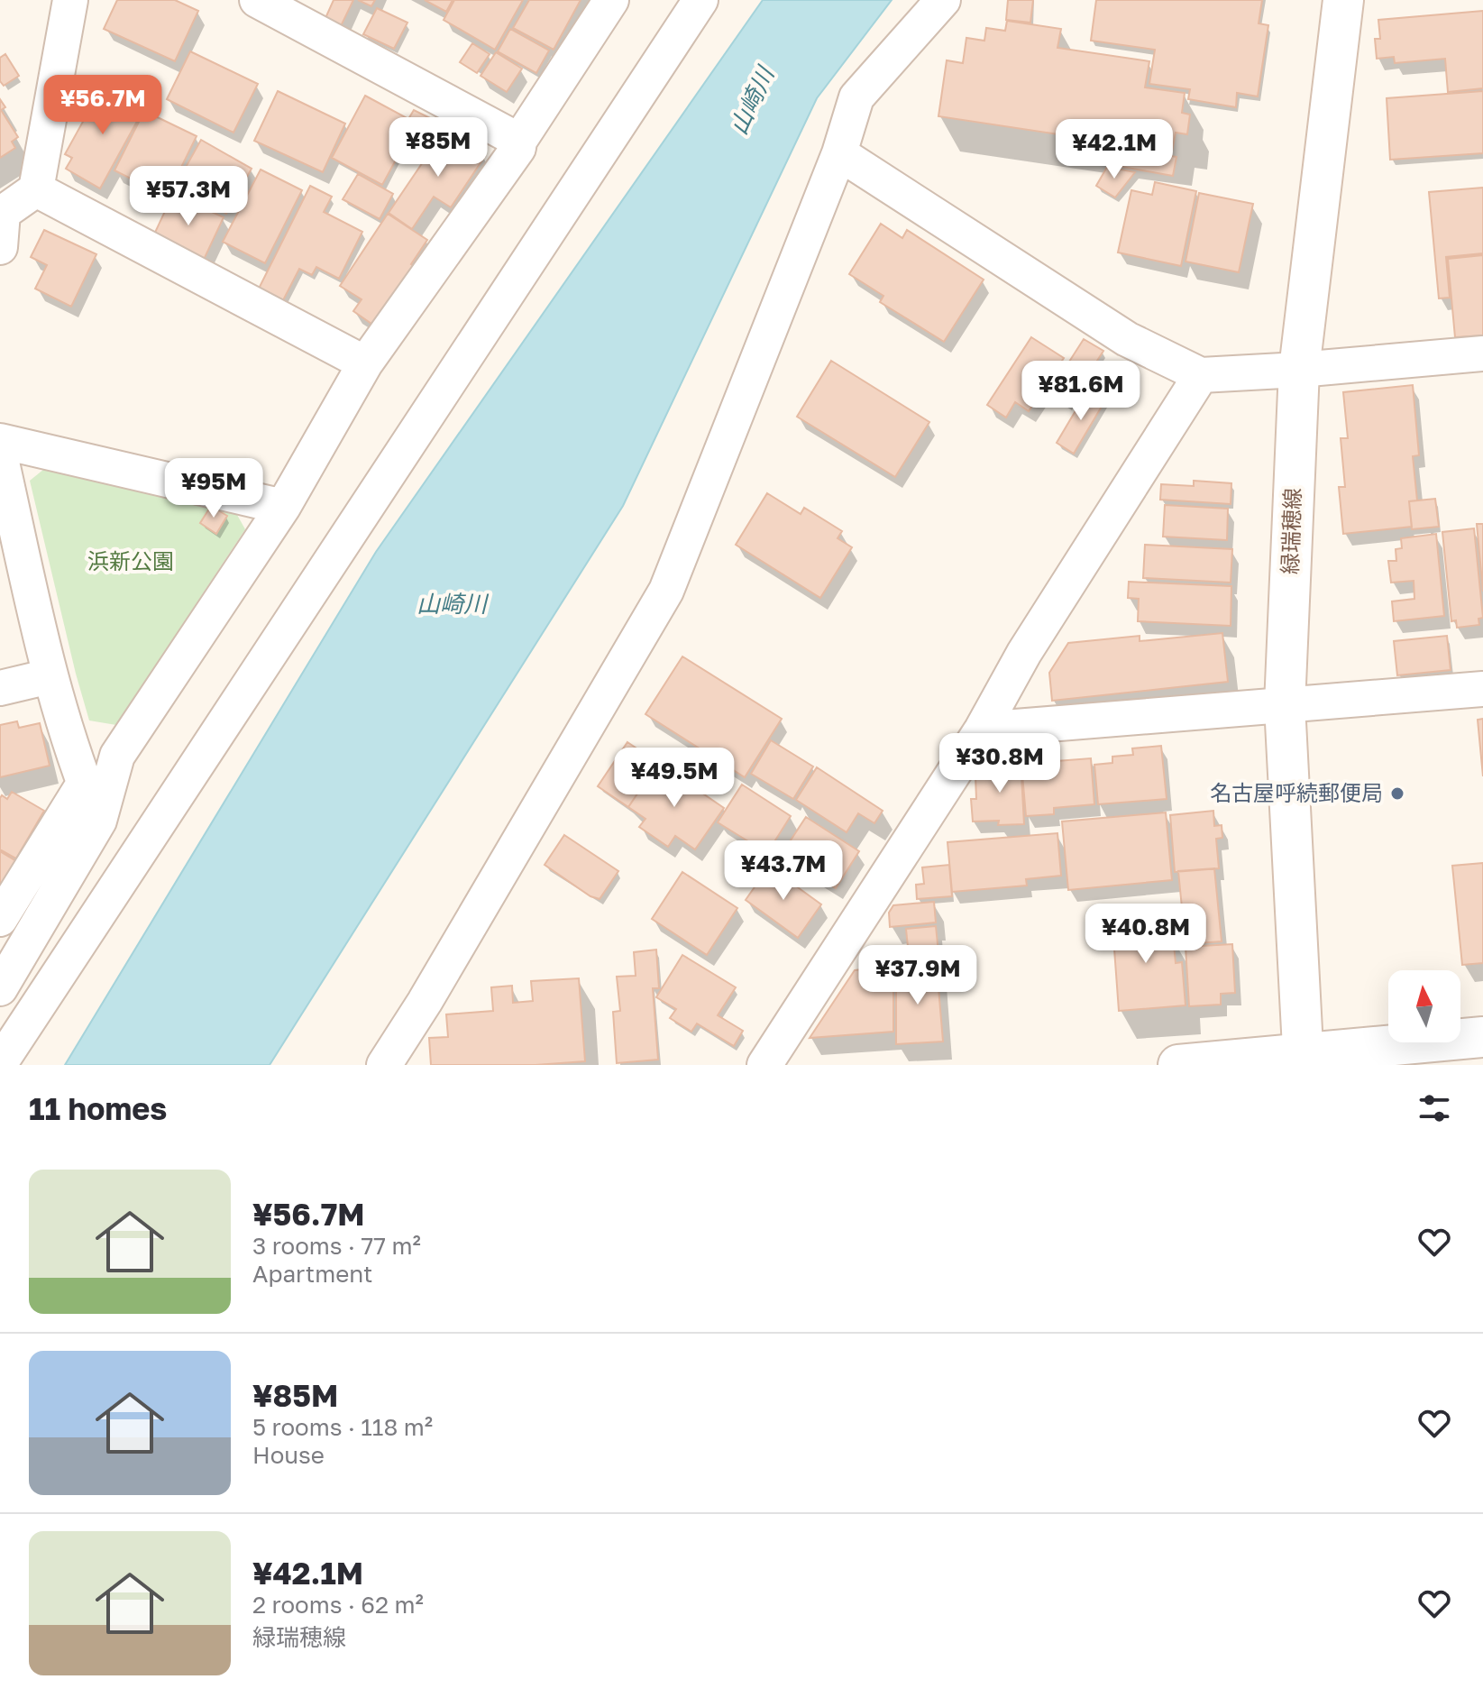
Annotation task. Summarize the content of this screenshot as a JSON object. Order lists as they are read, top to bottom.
{
  "streets": {
    "main road": ["緑瑞穂線"]
  },
  "water": ["山崎川"],
  "parks": ["浜新公園"],
  "places": ["名古屋呼続郵便局"],
  "north": "top",
  "page": {
    "price": [
      "¥56.7M",
      "¥85M",
      "¥42.1M",
      "¥57.3M",
      "¥81.6M",
      "¥95M",
      "¥30.8M",
      "¥49.5M",
      "¥43.7M",
      "¥40.8M",
      "¥37.9M"
    ],
    "heading": "11 homes",
    "list": [
      {
        "name": "¥56.7M",
        "note": "3 rooms · 77 m² · Apartment"
      },
      {
        "name": "¥85M",
        "note": "5 rooms · 118 m² · House"
      },
      {
        "name": "¥42.1M",
        "note": "2 rooms · 62 m² · 緑瑞穂線"
      }
    ]
  }
}
